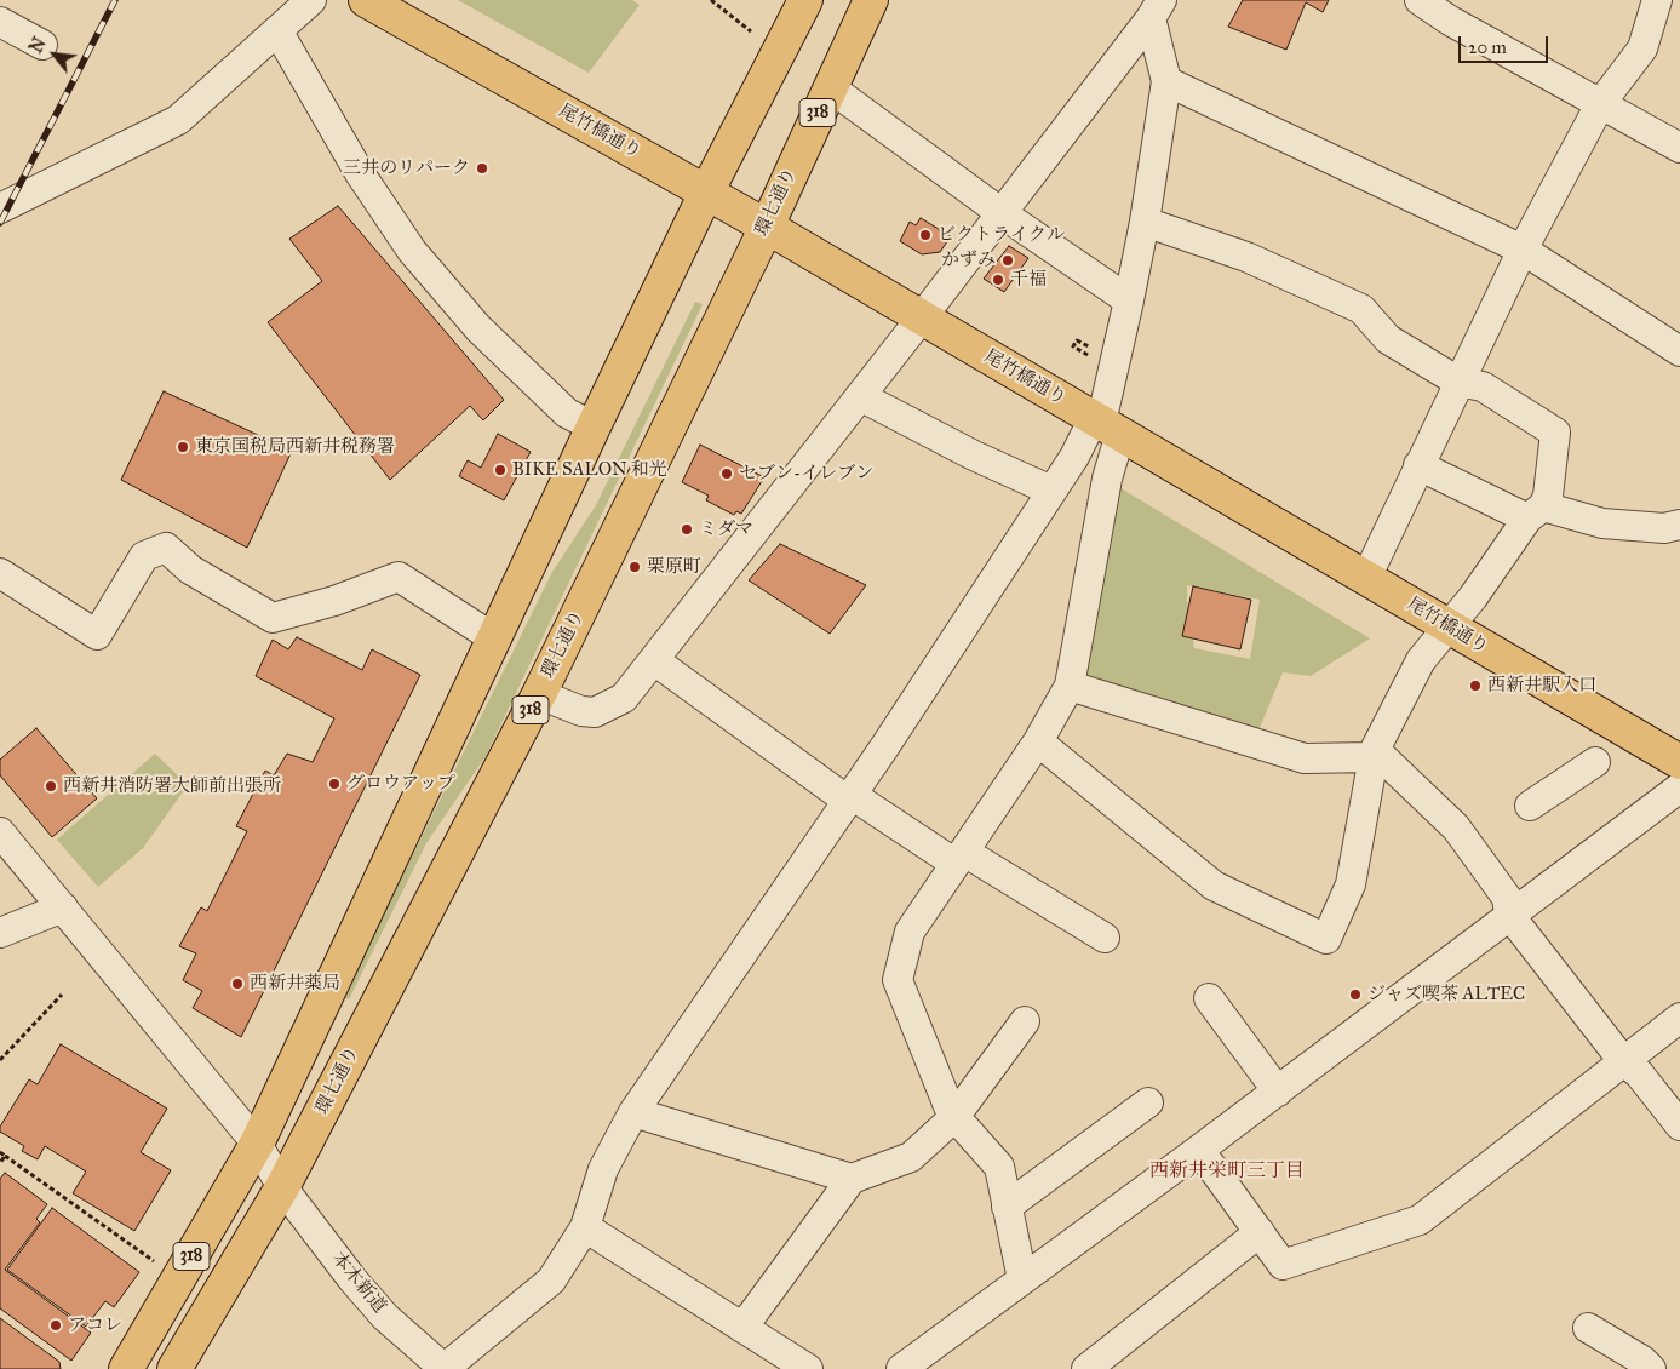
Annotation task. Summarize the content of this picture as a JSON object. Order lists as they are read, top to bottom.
{
  "streets": {
    "main road": ["318", "尾竹橋通り", "環七通り"],
    "street": ["本木新道"]
  },
  "crossings": [
    ["318", "尾竹橋通り"],
    ["318", "本木新道"],
    ["尾竹橋通り", "環七通り"],
    ["環七通り", "本木新道"]
  ],
  "districts": ["西新井栄町三丁目"],
  "places": [
    "三井のリパーク",
    "ビクトライクル",
    "かずみ",
    "千福",
    "東京国税局西新井税務署",
    "BIKE SALON 和光",
    "セブン-イレブン",
    "ミダマ",
    "栗原町",
    "西新井駅入口",
    "グロウアップ",
    "西新井消防署大師前出張所",
    "西新井薬局",
    "ジャズ喫茶 ALTEC",
    "アコレ"
  ],
  "scale_bar": "20 m",
  "north": "top left"
}
